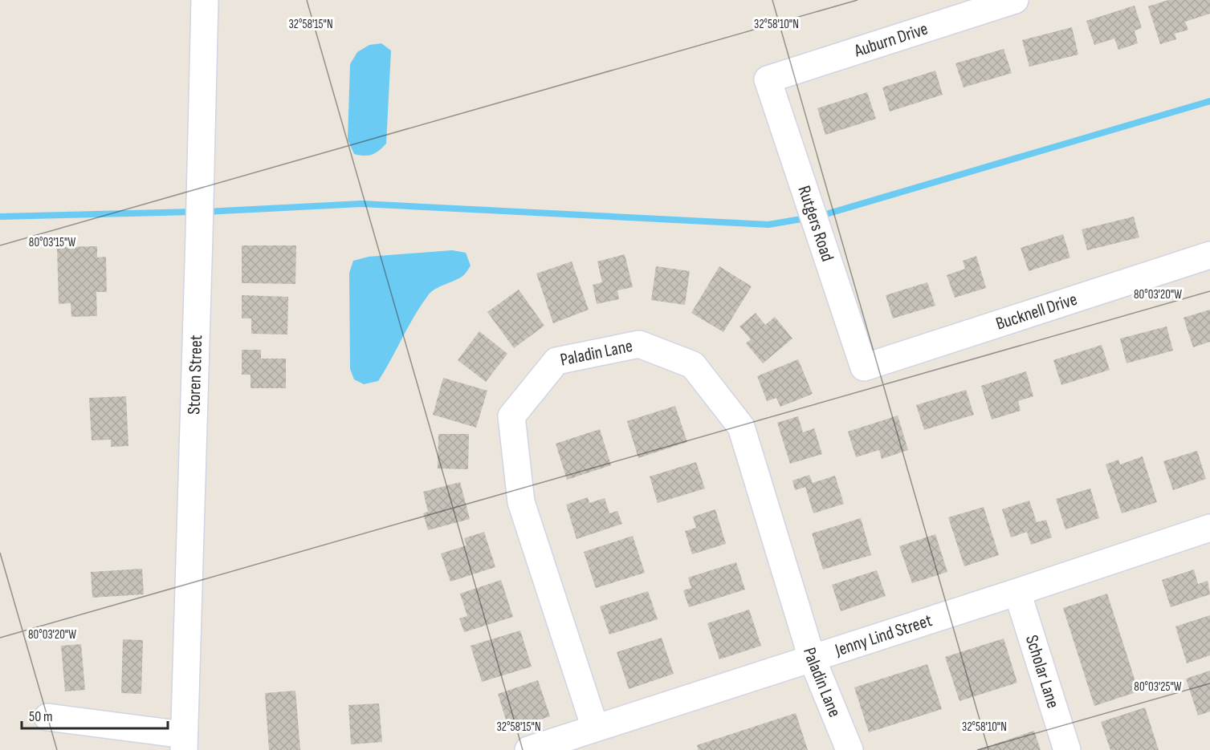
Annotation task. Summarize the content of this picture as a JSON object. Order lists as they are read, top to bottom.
{
  "streets": {
    "street": [
      "Auburn Drive",
      "Rutgers Road",
      "Bucknell Drive",
      "Paladin Lane",
      "Storen Street",
      "Jenny Lind Street",
      "Scholar Lane"
    ]
  },
  "crossings": [
    ["Auburn Drive", "Rutgers Road"],
    ["Rutgers Road", "Bucknell Drive"],
    ["Paladin Lane", "Jenny Lind Street"],
    ["Jenny Lind Street", "Scholar Lane"]
  ],
  "scale_bar": "50 m",
  "coordinates": [
    "32°58'15\"N",
    "32°58'10\"N",
    "80°03'15\"W",
    "80°03'20\"W",
    "80°03'25\"W"
  ]
}
